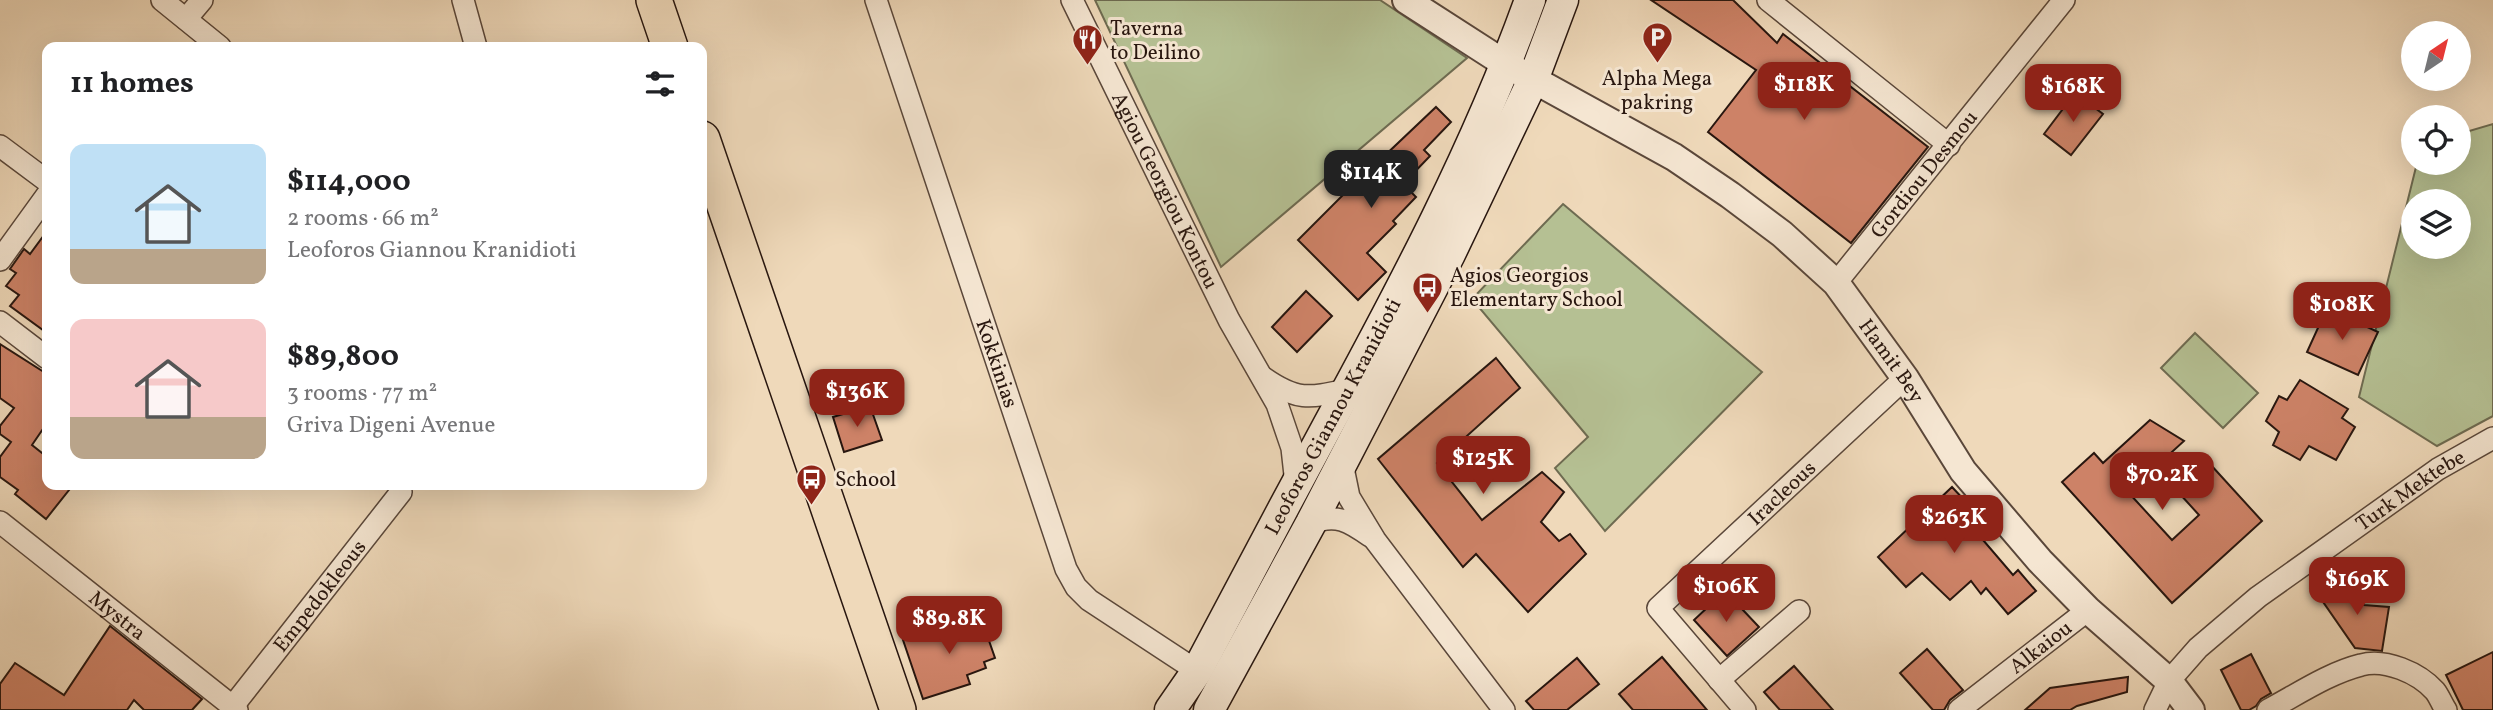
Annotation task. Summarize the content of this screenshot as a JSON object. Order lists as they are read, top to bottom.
{
  "streets": {
    "main road": ["Leoforos Giannou Kranidioti"],
    "street": [
      "Gordiou Desmou",
      "Agiou Georgiou Kontou",
      "Hamit Bey",
      "Kokkinias",
      "Turk Mektebe",
      "Iracleous",
      "Empedokleous",
      "Mystra",
      "Alkaiou"
    ]
  },
  "crossings": [
    ["Gordiou Desmou", "Hamit Bey"],
    ["Agiou Georgiou Kontou", "Leoforos Giannou Kranidioti"],
    ["Hamit Bey", "Leoforos Giannou Kranidioti"],
    ["Hamit Bey", "Turk Mektebe"],
    ["Hamit Bey", "Iracleous"],
    ["Hamit Bey", "Alkaiou"],
    ["Kokkinias", "Leoforos Giannou Kranidioti"],
    ["Empedokleous", "Mystra"]
  ],
  "places": {
    "parking": ["Alpha Mega pakring"],
    "restaurant": ["Taverna to Deilino"],
    "bus stop": ["Agios Georgios Elementary School", "School"]
  },
  "north": "top right",
  "page": {
    "heading": "11 homes",
    "price": [
      "$118K",
      "$168K",
      "$114K",
      "$108K",
      "$136K",
      "$125K",
      "$70.2K",
      "$263K",
      "$169K",
      "$106K",
      "$89.8K"
    ],
    "list": [
      {
        "name": "$114,000",
        "note": "2 rooms · 66 m² · Leoforos Giannou Kranidioti"
      },
      {
        "name": "$89,800",
        "note": "3 rooms · 77 m² · Griva Digeni Avenue"
      }
    ]
  }
}
